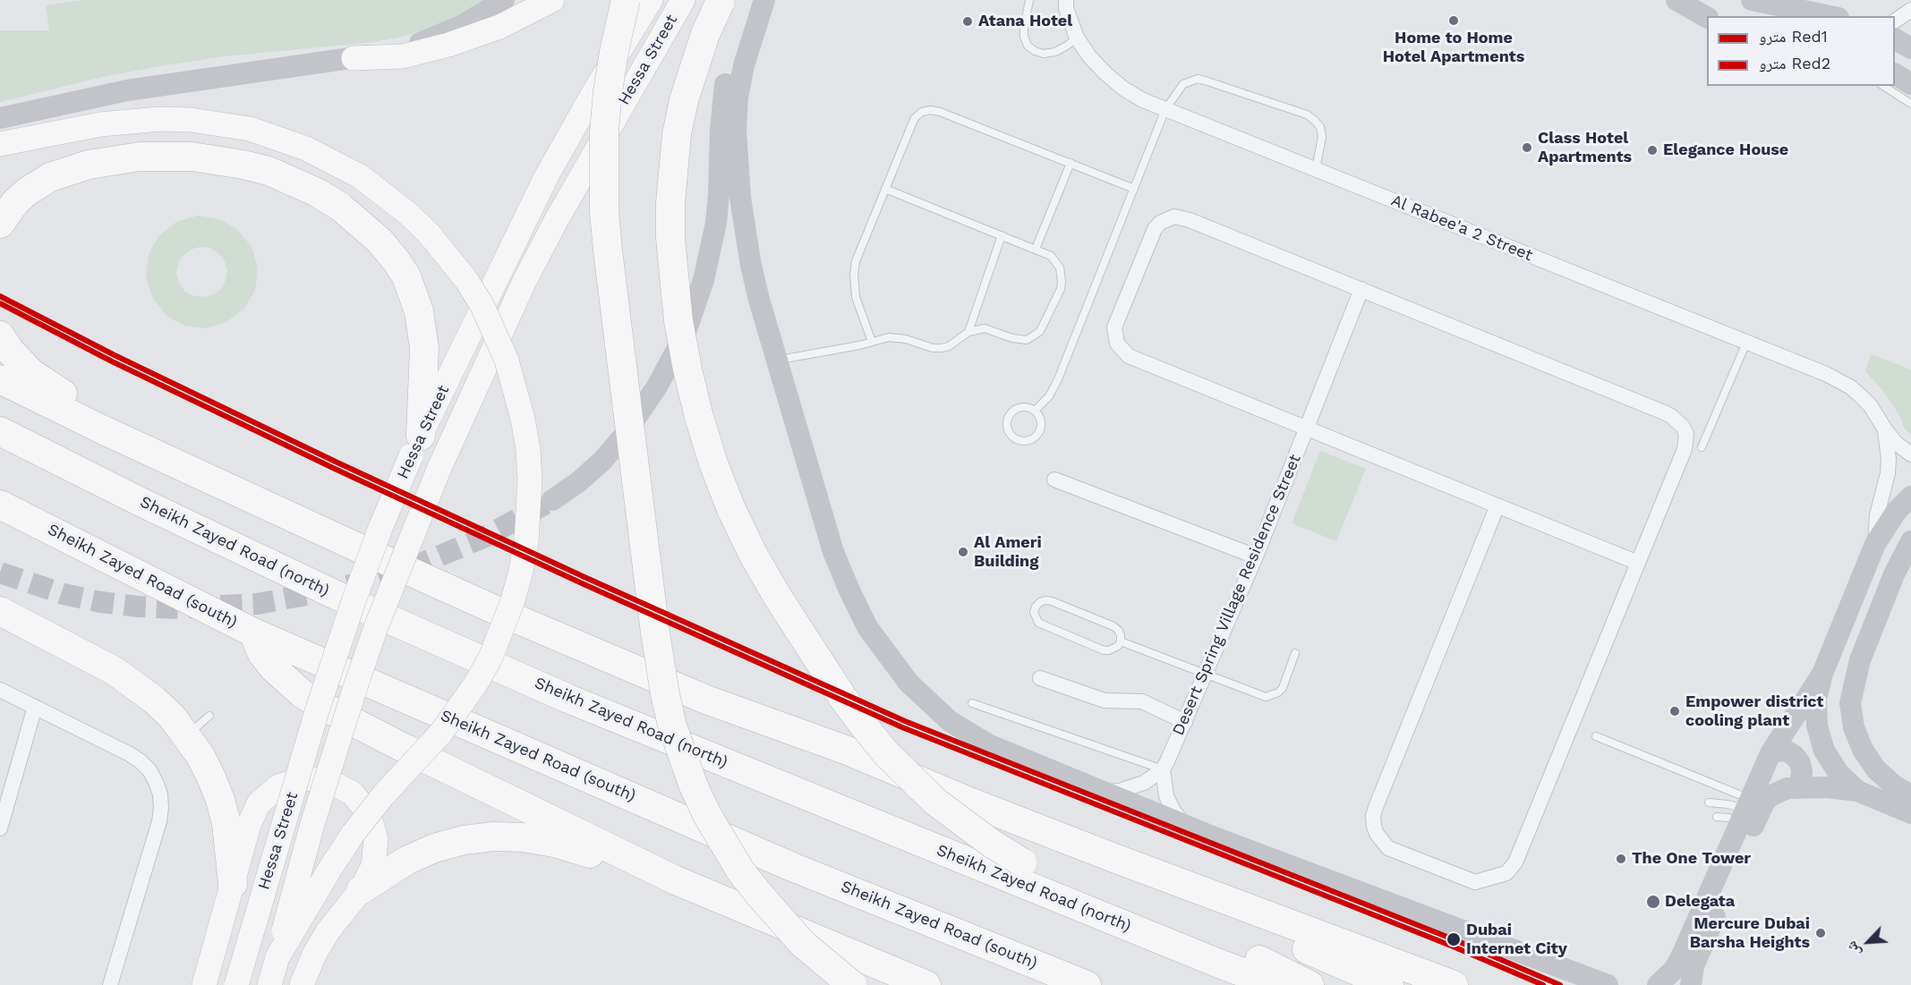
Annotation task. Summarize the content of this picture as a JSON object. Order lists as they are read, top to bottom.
{
  "streets": {
    "highway": ["Sheikh Zayed Road (north)", "Sheikh Zayed Road (south)"],
    "main road": ["Hessa Street"],
    "street": ["Al Rabee'a 2 Street", "Desert Spring Village Residence Street"]
  },
  "places": [
    "Home to Home Hotel Apartments",
    "Atana Hotel",
    "Class Hotel Apartments",
    "Elegance House",
    "Al Ameri Building",
    "Empower district cooling plant",
    "The One Tower",
    "Delegata",
    "Mercure Dubai Barsha Heights",
    "Dubai Internet City"
  ],
  "lines": ["metro line Red1", "metro line Red2"],
  "legend": ["مترو Red1", "مترو Red2"],
  "north": "bottom left"
}
